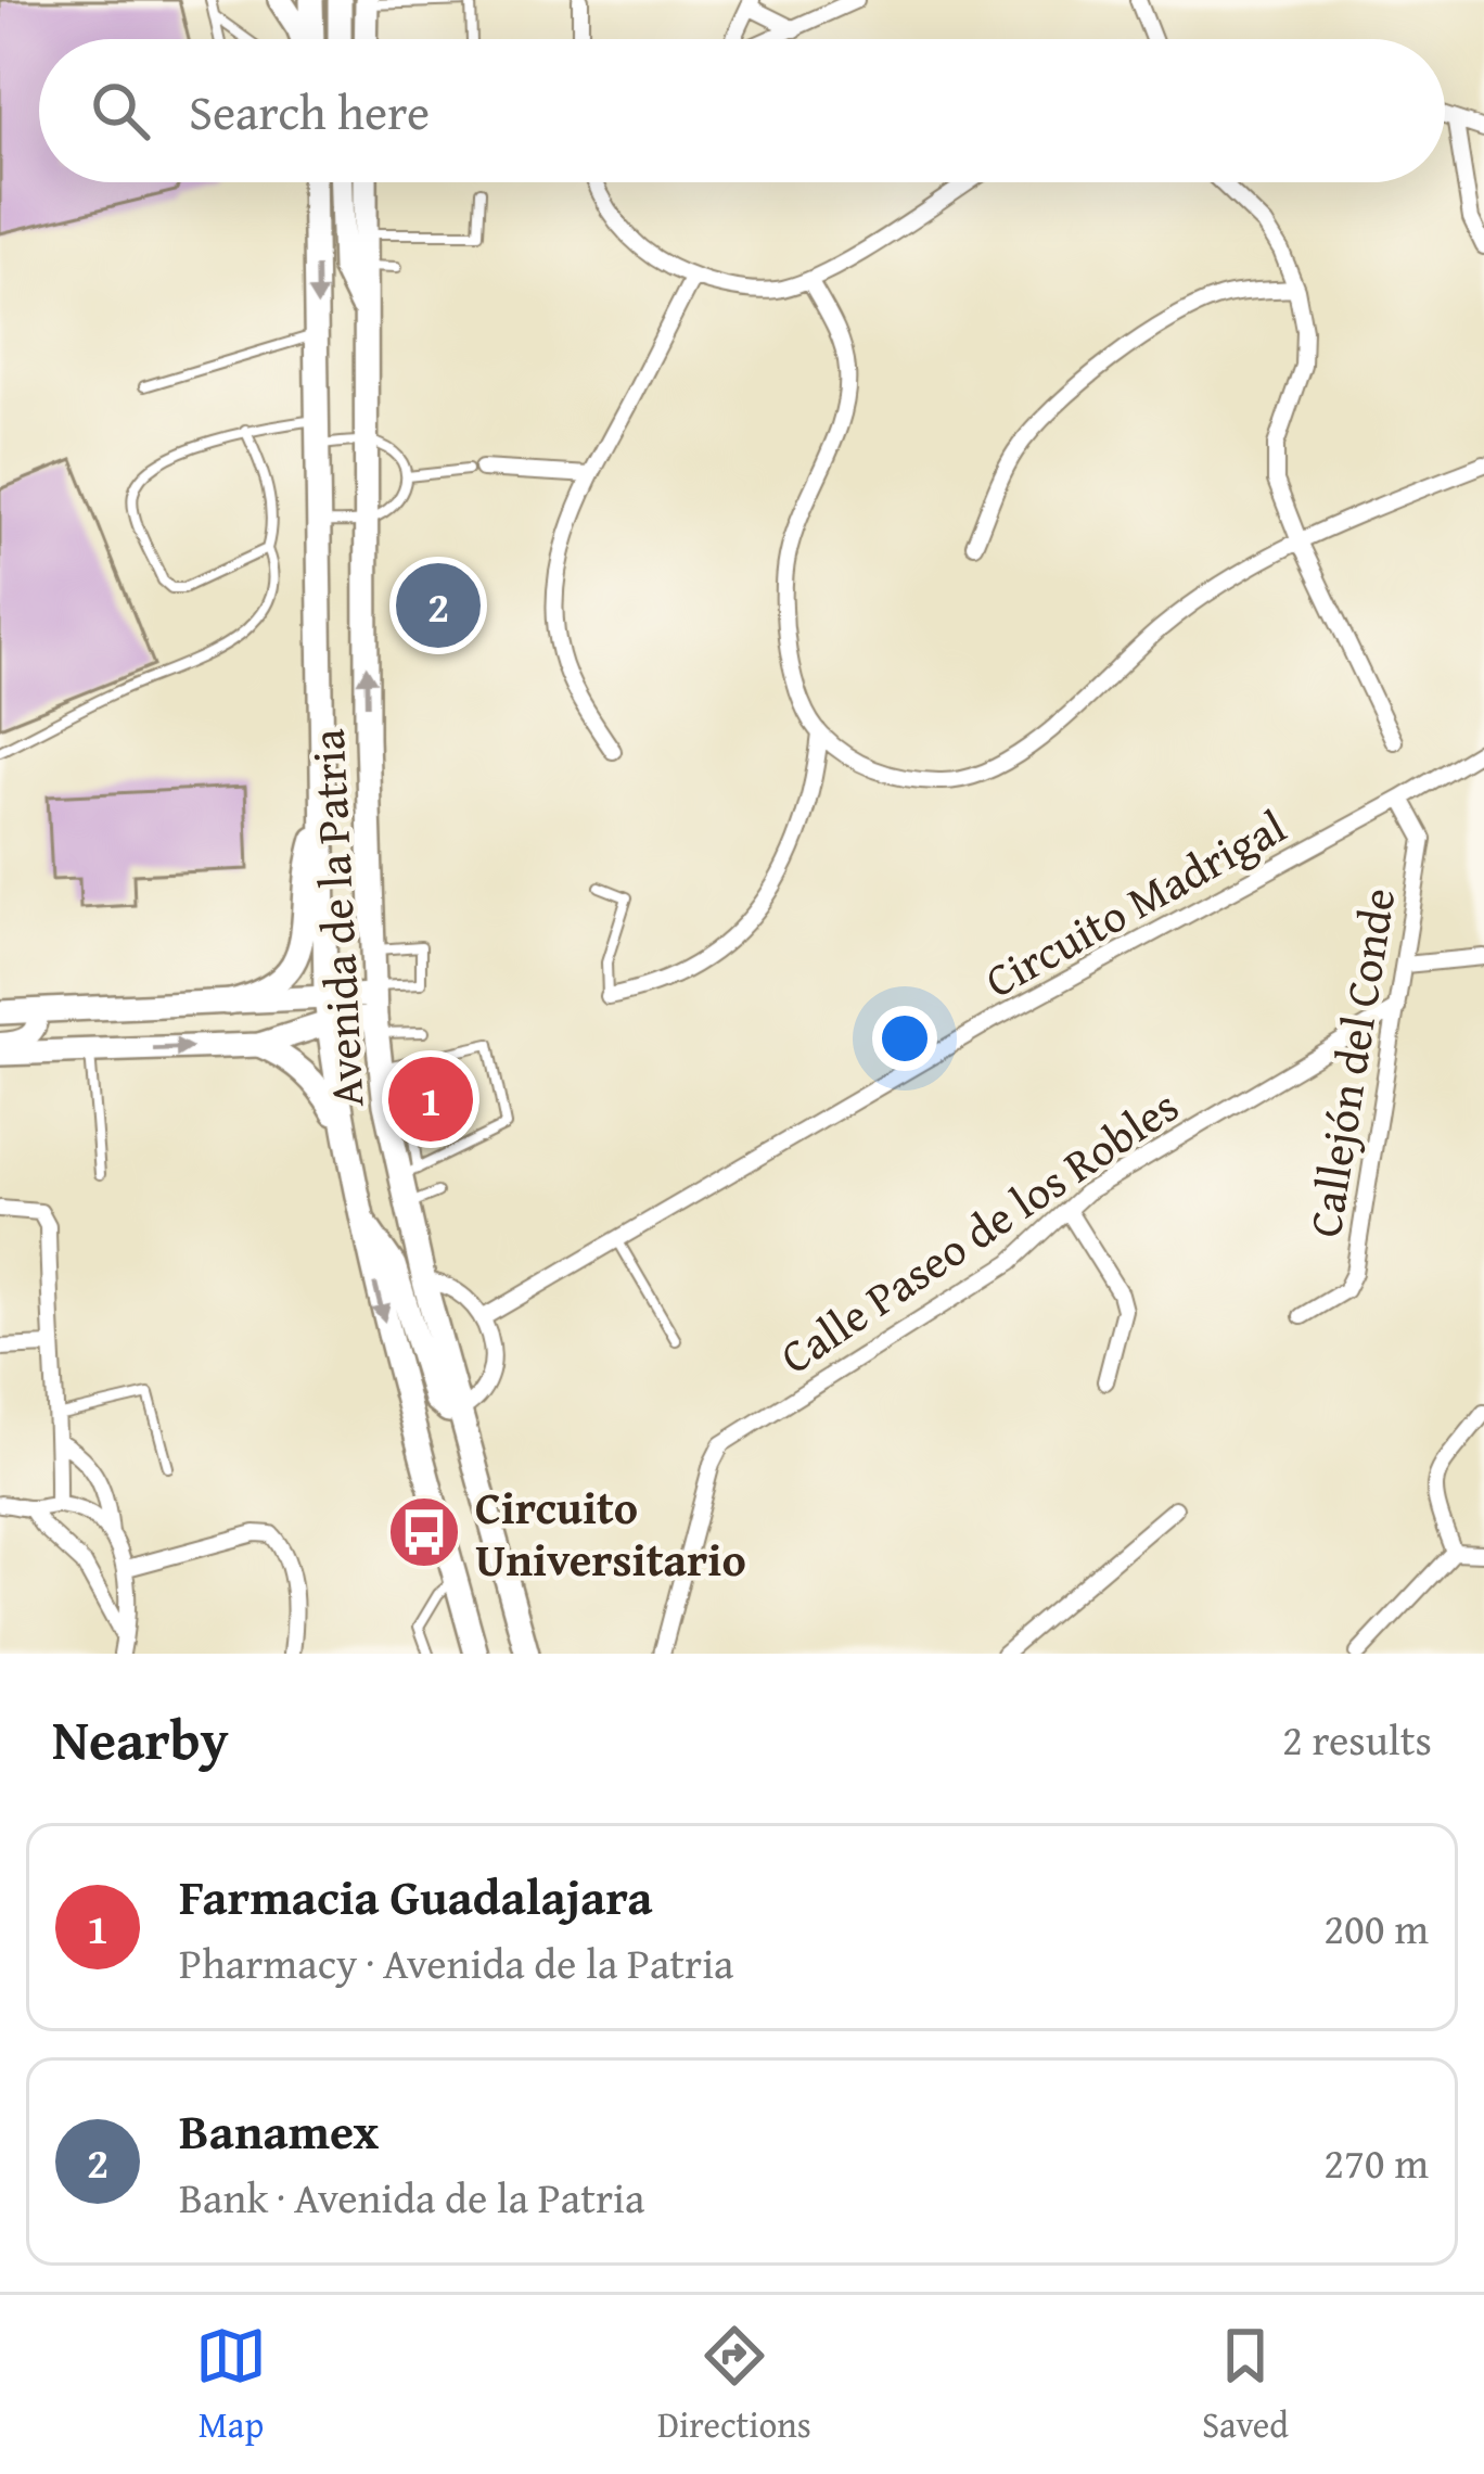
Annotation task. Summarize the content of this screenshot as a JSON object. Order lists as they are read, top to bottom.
{
  "streets": {
    "main road": ["Avenida de la Patria"],
    "street": ["Circuito Madrigal", "Callejón del Conde", "Calle Paseo de los Robles"]
  },
  "crossings": [
    ["Circuito Madrigal", "Callejón del Conde"],
    ["Callejón del Conde", "Calle Paseo de los Robles"]
  ],
  "places": {
    "bus stop": ["Circuito Universitario"]
  },
  "page": {
    "search": "Search here",
    "pins": ["2", "1"],
    "heading": ["Nearby", "2 results"],
    "list": [
      {
        "mark": "1",
        "name": "Farmacia Guadalajara",
        "note": "Pharmacy · Avenida de la Patria",
        "value": "200 m"
      },
      {
        "mark": "2",
        "name": "Banamex",
        "note": "Bank · Avenida de la Patria",
        "value": "270 m"
      }
    ],
    "nav": ["Map", "Directions", "Saved"]
  }
}
